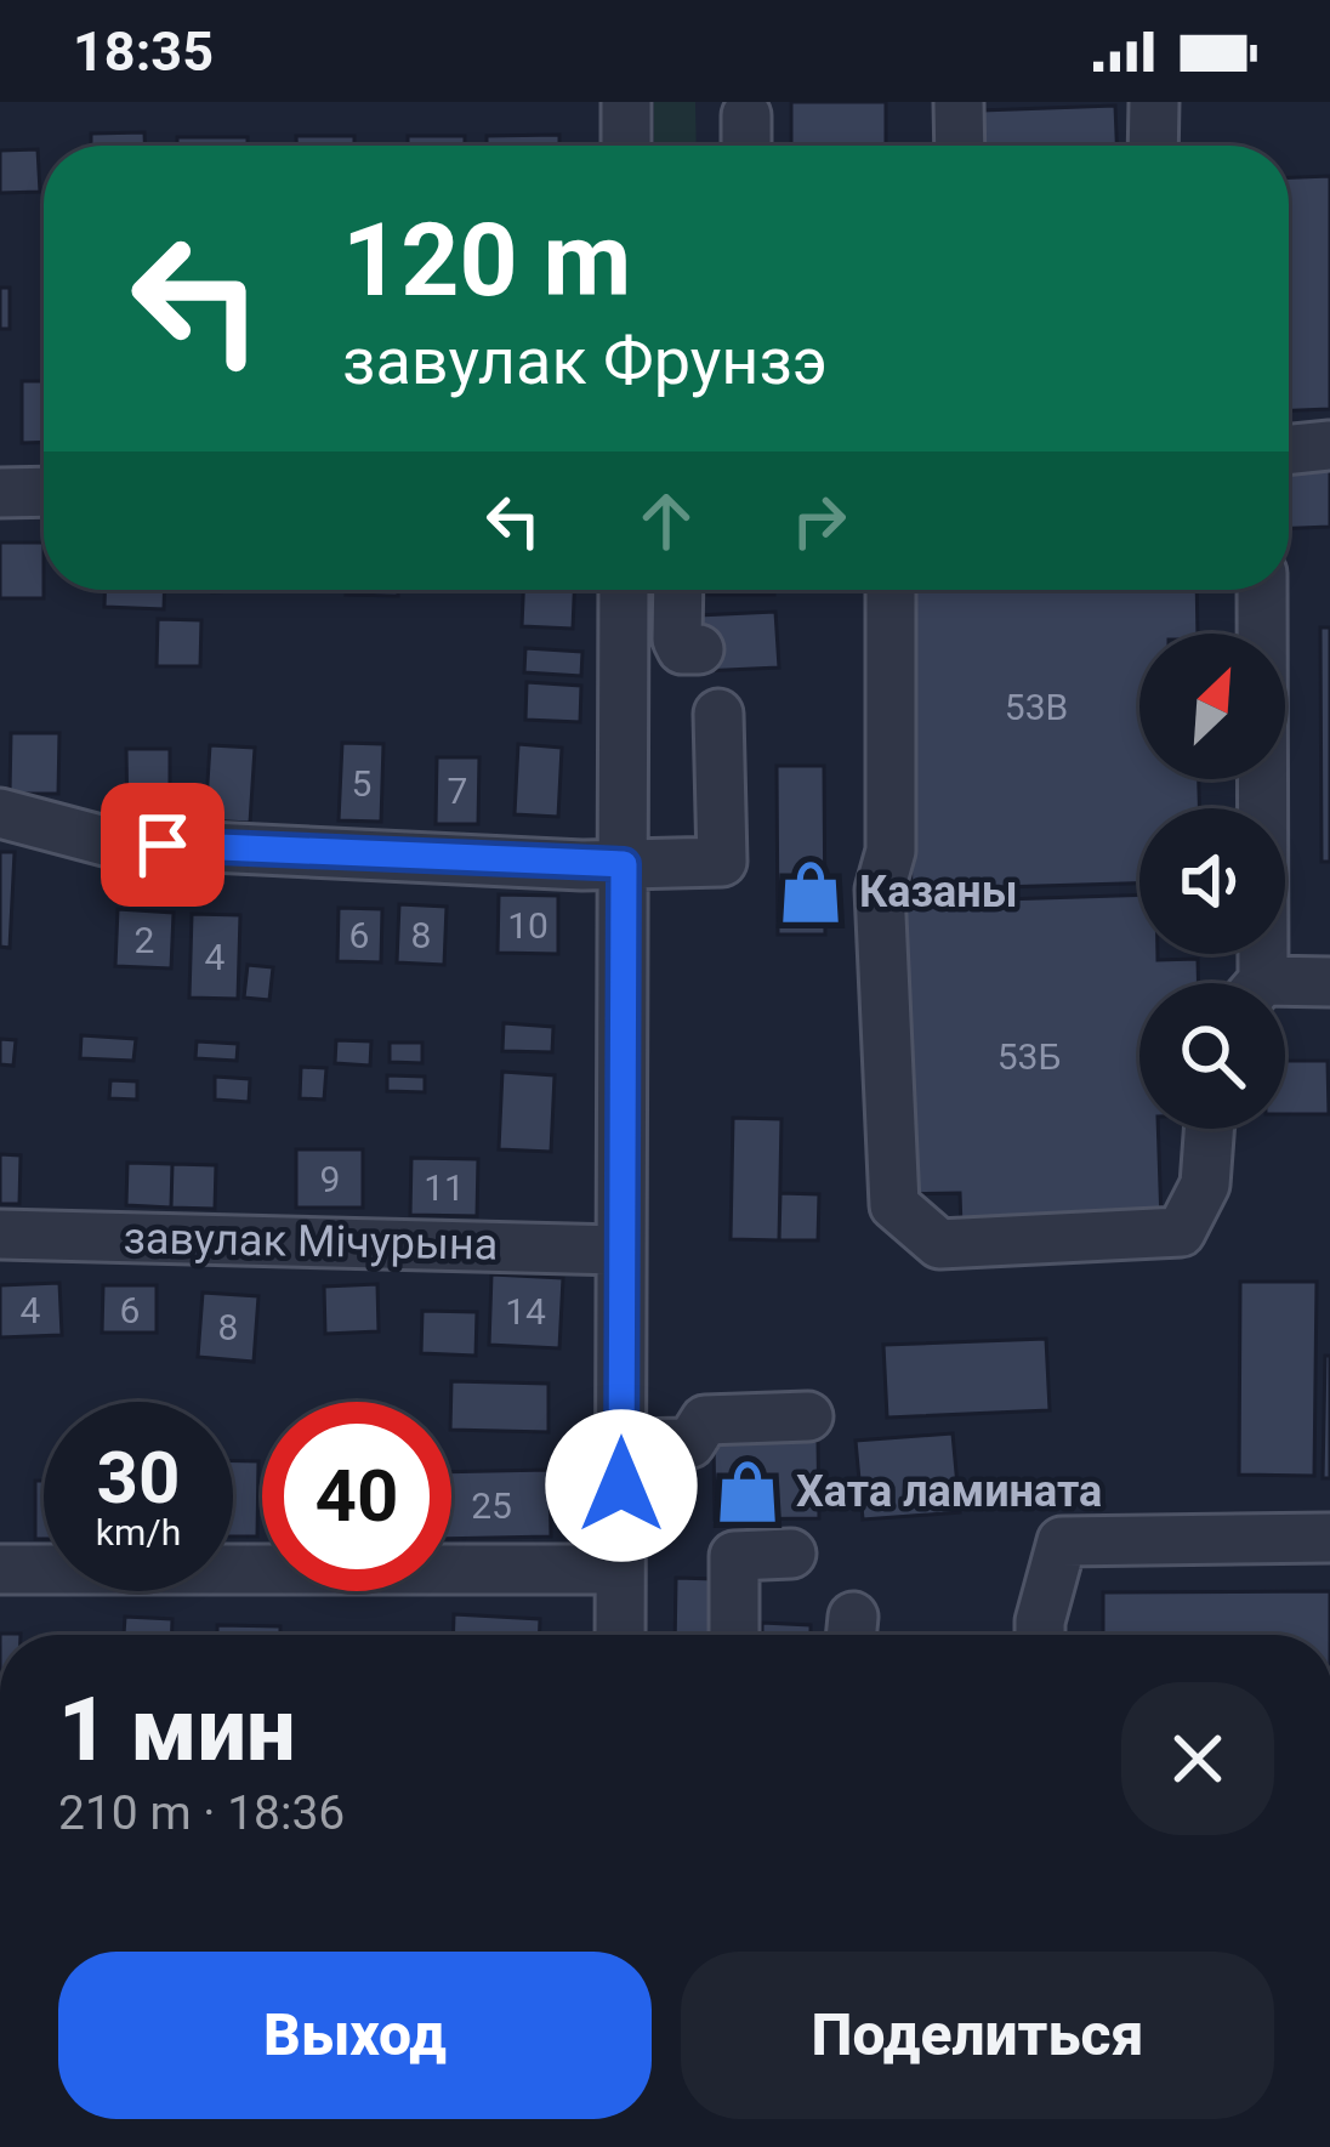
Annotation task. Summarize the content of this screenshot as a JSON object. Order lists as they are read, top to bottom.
{
  "streets": {
    "street": ["завулак Мічурына"]
  },
  "places": {
    "shop": ["Казаны", "Хата ламината"]
  },
  "house_numbers": [
    "53В",
    "5",
    "7",
    "10",
    "6",
    "8",
    "2",
    "4",
    "53Б",
    "9",
    "11",
    "4",
    "6",
    "14",
    "8",
    "25"
  ],
  "north": "top right",
  "page": {
    "status": "18:35",
    "turn": ["120 m", "завулак Фрунзэ"],
    "speed": "30 km/h",
    "limit": "40",
    "heading": ["1 мин", "210 m · 18:36"],
    "buttons": ["Выход", "Поделиться"]
  }
}
